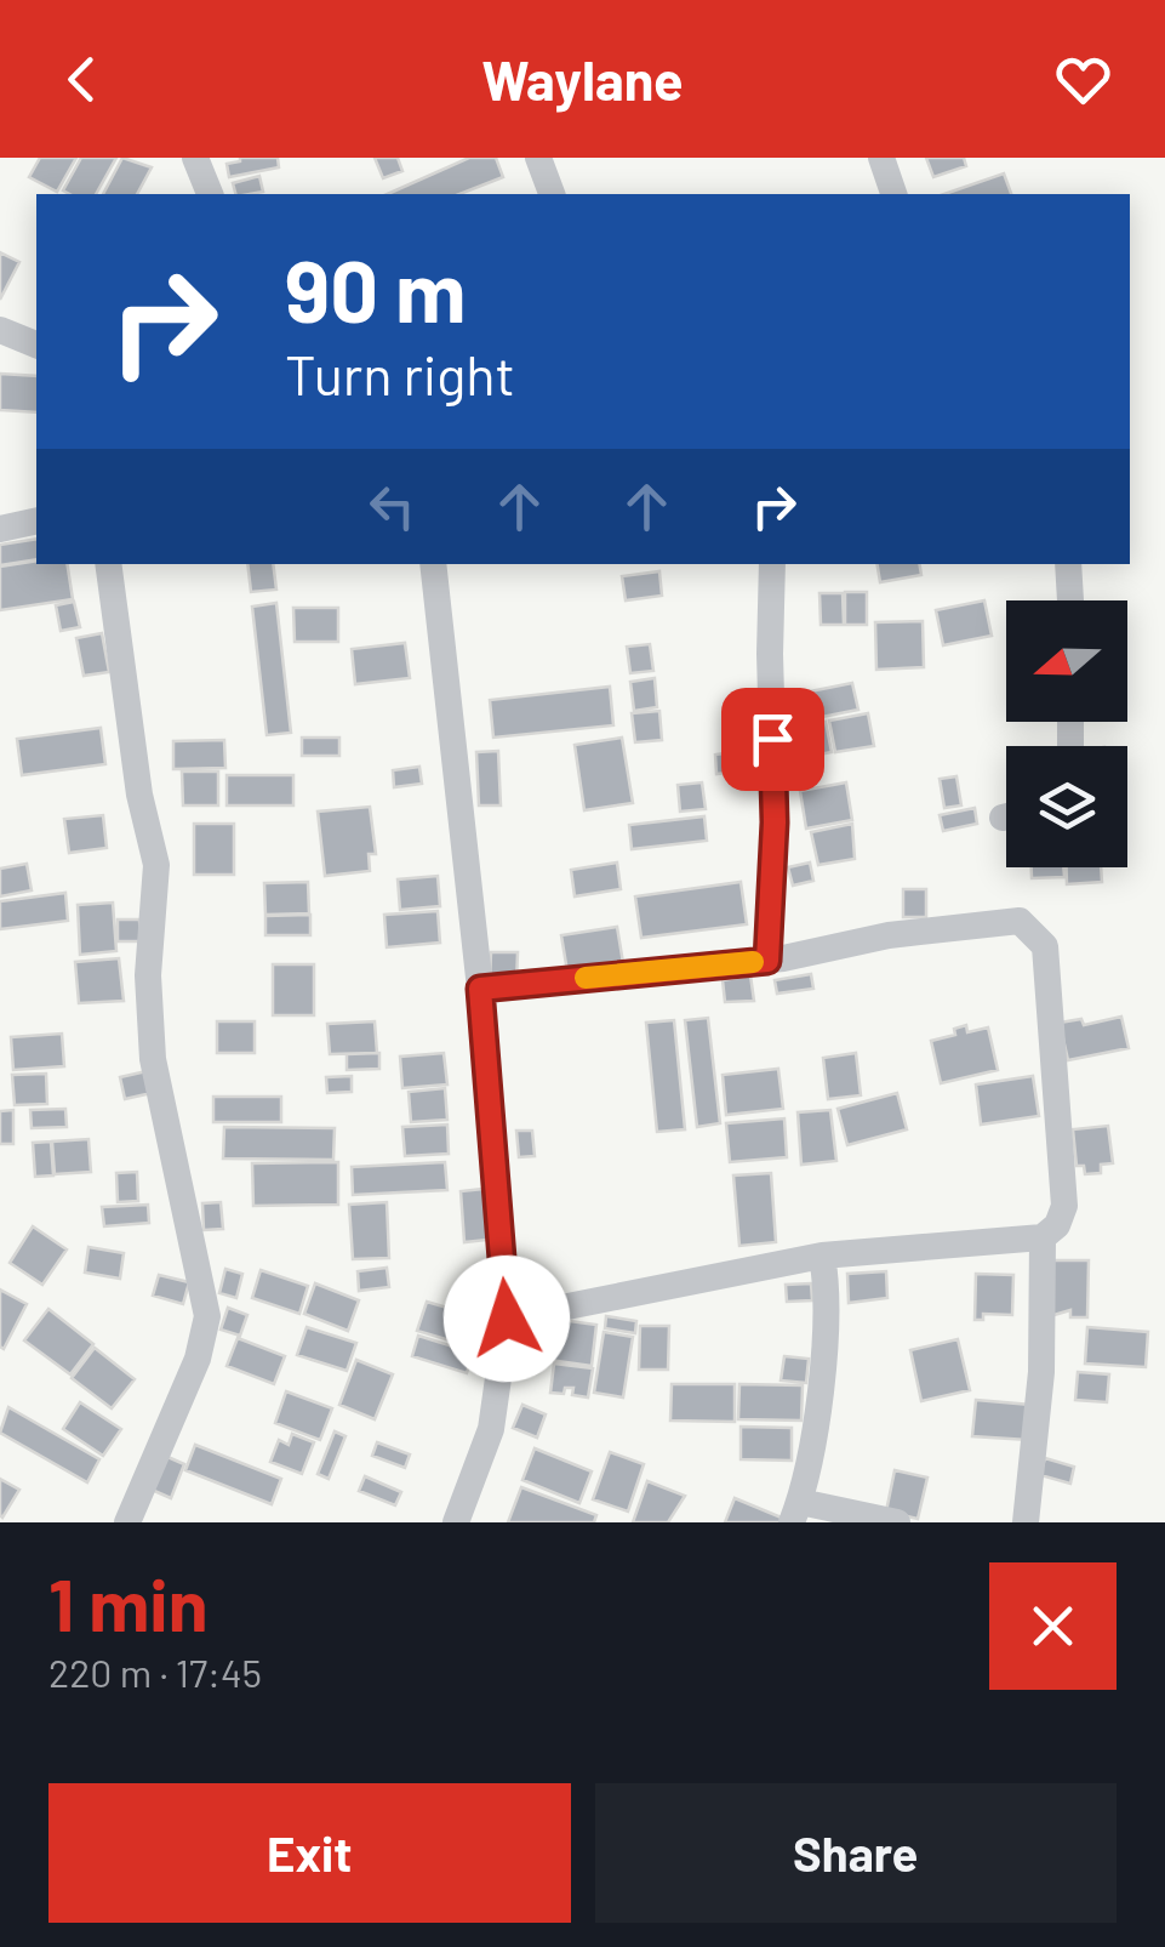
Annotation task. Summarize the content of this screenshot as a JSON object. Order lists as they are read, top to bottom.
{
  "north": "left",
  "page": {
    "header": "Waylane",
    "turn": ["90 m", "Turn right"],
    "heading": ["1 min", "220 m · 17:45"],
    "buttons": ["Exit", "Share"]
  }
}
